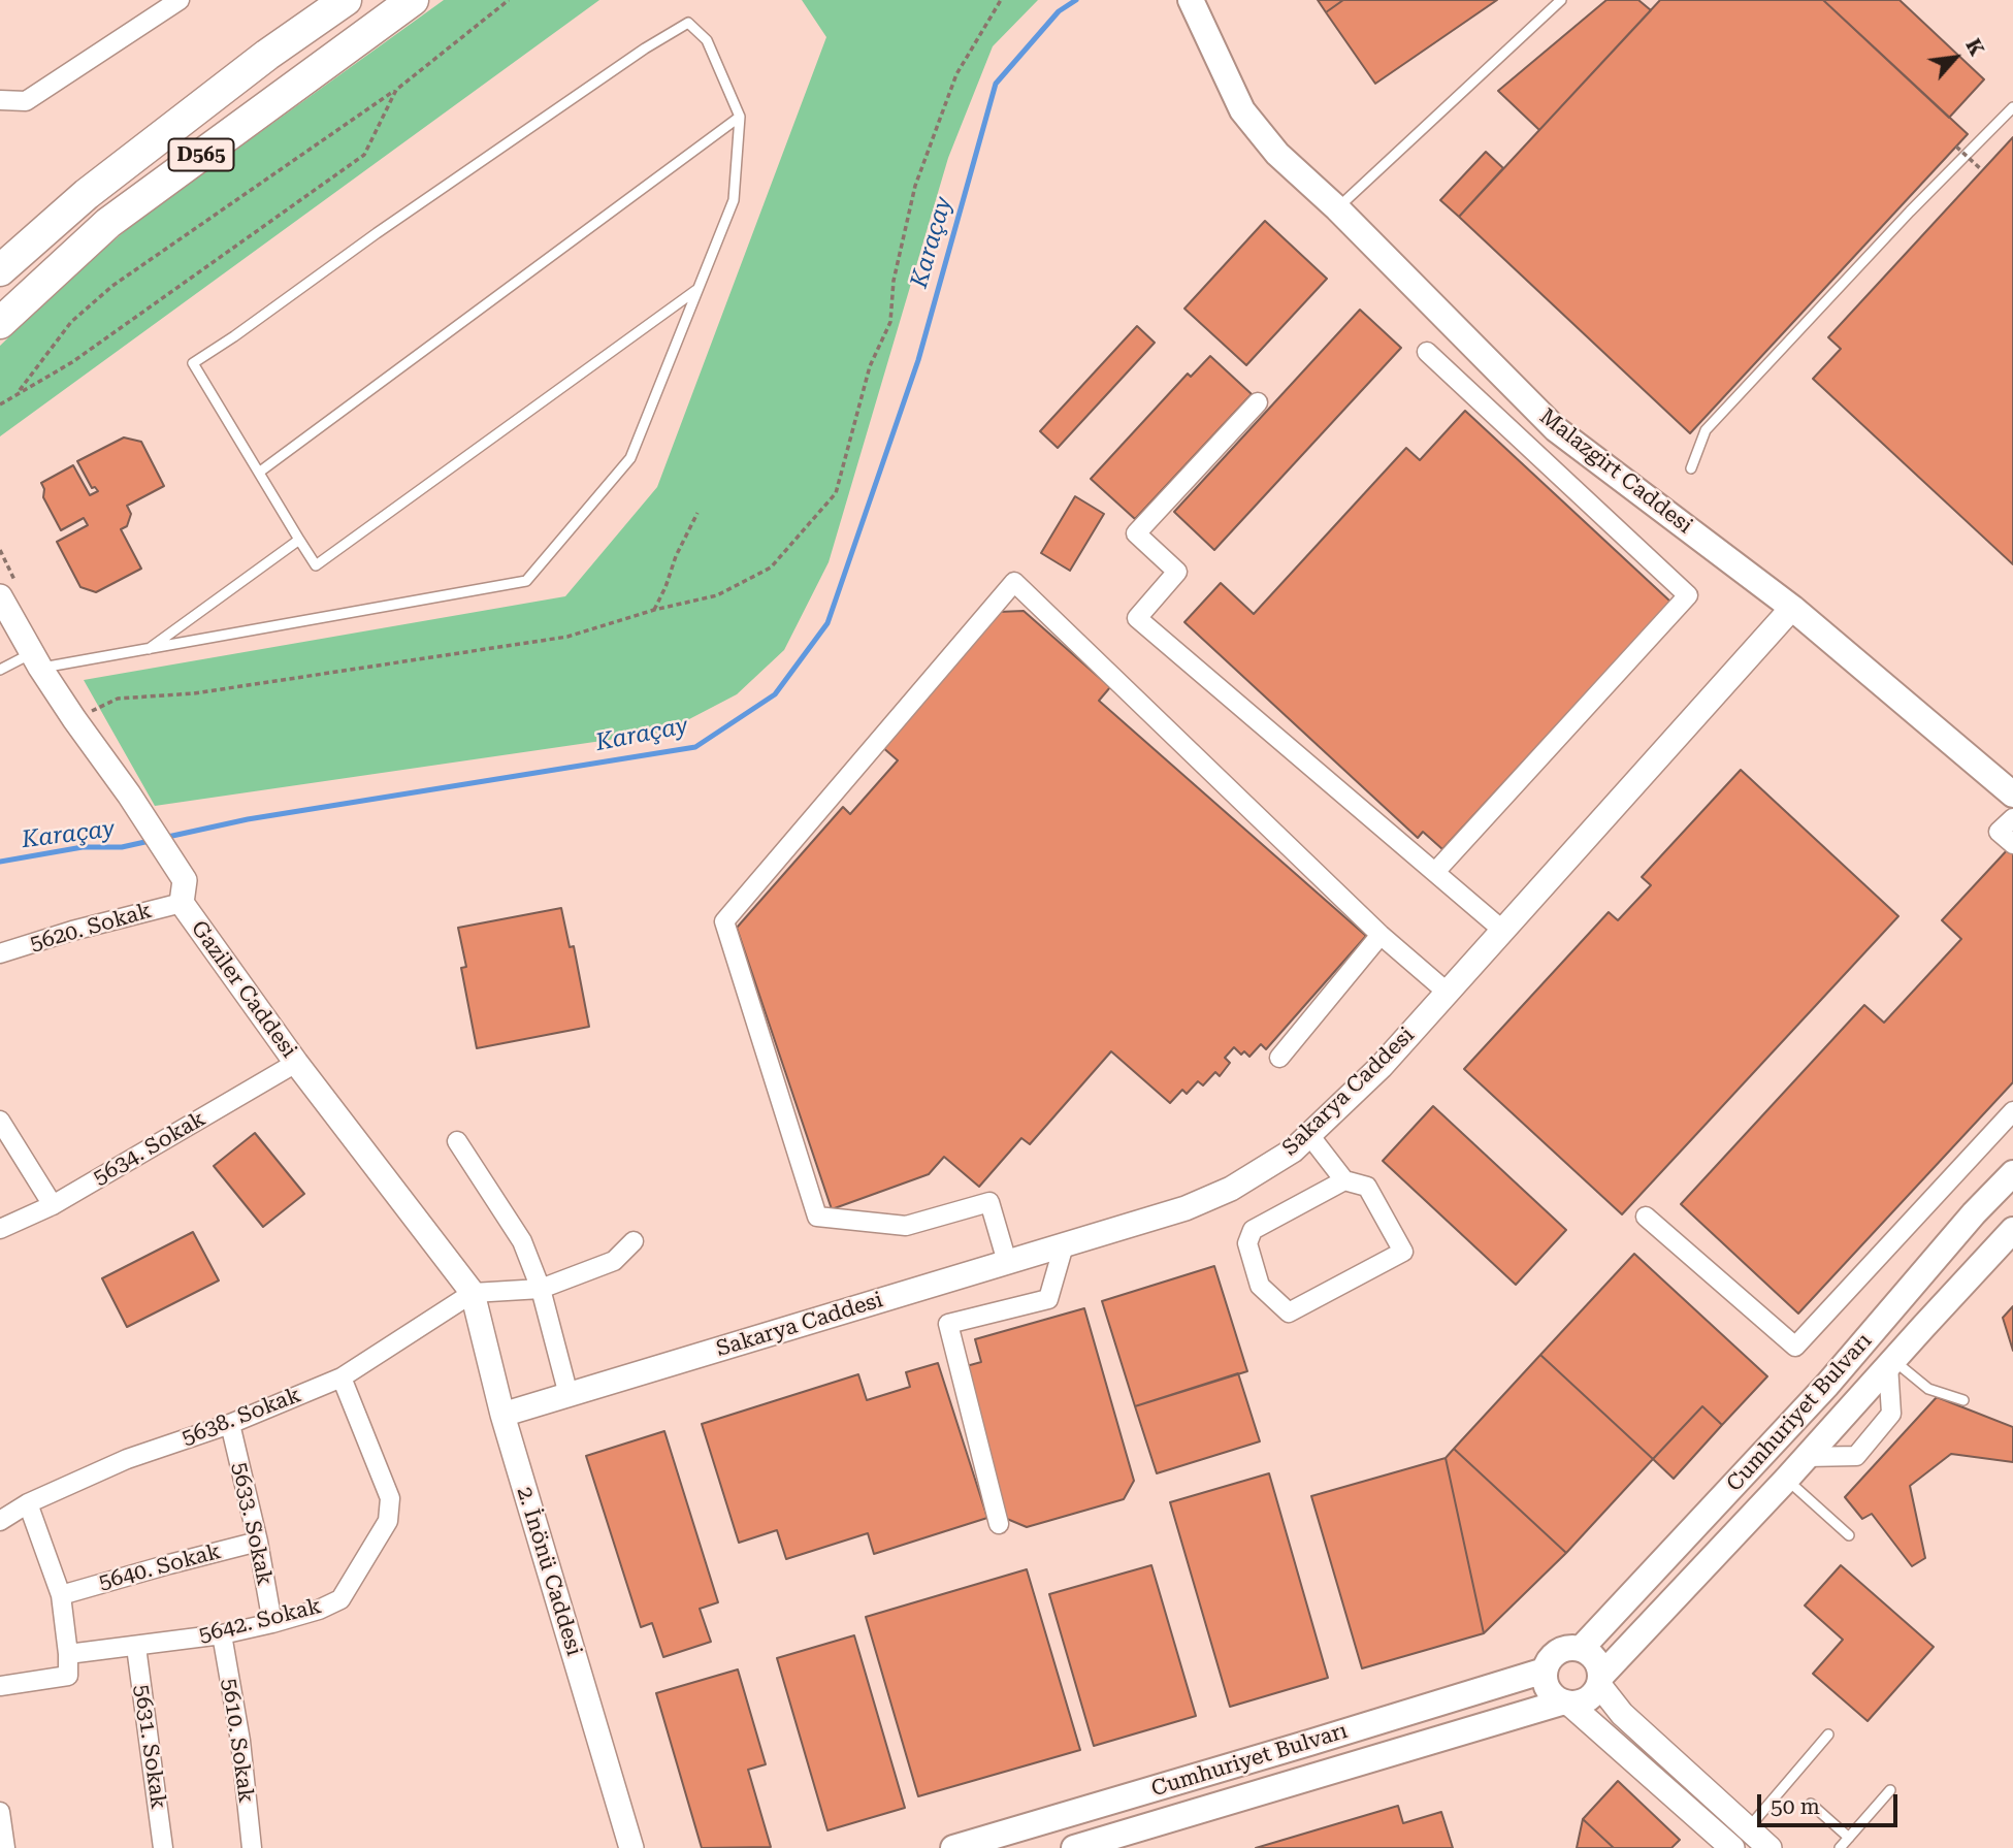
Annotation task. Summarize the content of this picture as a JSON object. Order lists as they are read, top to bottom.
{
  "streets": {
    "highway": ["D565"],
    "main road": ["Malazgirt Caddesi", "Cumhuriyet Bulvarı"],
    "street": [
      "5620. Sokak",
      "Gaziler Caddesi",
      "Sakarya Caddesi",
      "5634. Sokak",
      "5638. Sokak",
      "5633. Sokak",
      "5640. Sokak",
      "2. İnönü Caddesi",
      "5642. Sokak",
      "5610. Sokak",
      "5631. Sokak"
    ]
  },
  "crossings": [
    ["Malazgirt Caddesi", "Sakarya Caddesi"],
    ["5620. Sokak", "Gaziler Caddesi"],
    ["Gaziler Caddesi", "5634. Sokak"],
    ["Gaziler Caddesi", "5638. Sokak"],
    ["Gaziler Caddesi", "2. İnönü Caddesi"],
    ["Sakarya Caddesi", "2. İnönü Caddesi"],
    ["5638. Sokak", "5633. Sokak"],
    ["5638. Sokak", "2. İnönü Caddesi"],
    ["5638. Sokak", "5642. Sokak"],
    ["5633. Sokak", "5640. Sokak"],
    ["5633. Sokak", "5642. Sokak"],
    ["5642. Sokak", "5610. Sokak"],
    ["5642. Sokak", "5631. Sokak"]
  ],
  "water": ["Karaçay"],
  "scale_bar": "50 m",
  "north": "top right"
}
